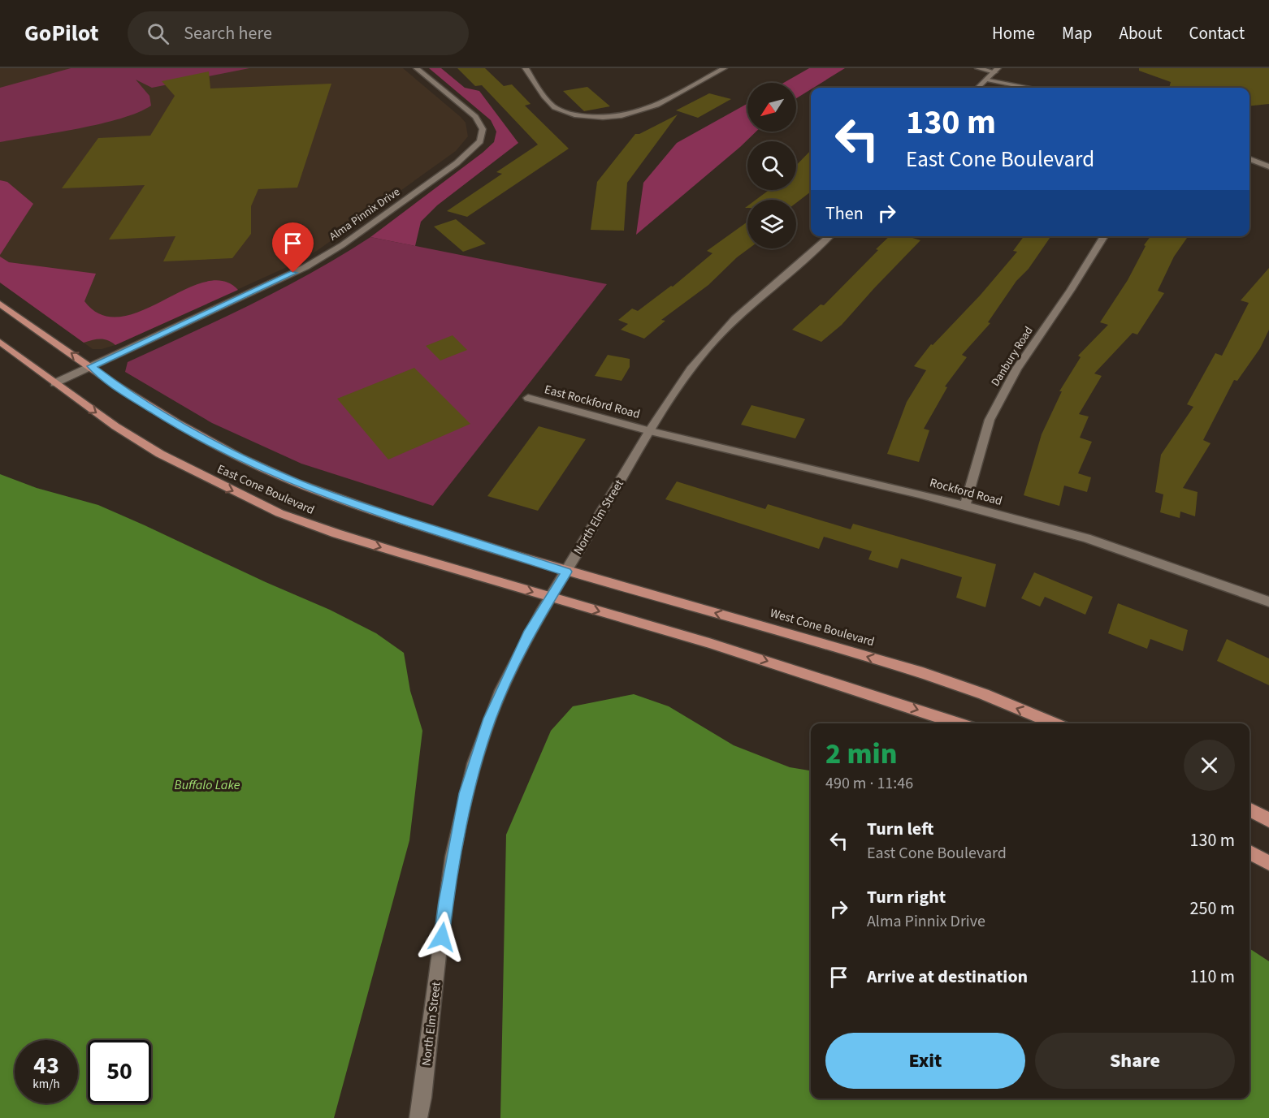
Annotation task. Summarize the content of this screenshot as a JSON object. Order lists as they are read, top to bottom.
{
  "streets": {
    "main road": ["East Cone Boulevard", "West Cone Boulevard"],
    "street": [
      "Alma Pinnix Drive",
      "Danbury Road",
      "East Rockford Road",
      "Rockford Road",
      "North Elm Street"
    ]
  },
  "crossings": [
    ["Alma Pinnix Drive", "East Cone Boulevard"],
    ["Danbury Road", "Rockford Road"],
    ["East Rockford Road", "Rockford Road"],
    ["East Rockford Road", "North Elm Street"],
    ["East Cone Boulevard", "North Elm Street"],
    ["East Cone Boulevard", "West Cone Boulevard"],
    ["Rockford Road", "North Elm Street"],
    ["North Elm Street", "West Cone Boulevard"]
  ],
  "water": ["Buffalo Lake"],
  "north": "bottom left",
  "page": {
    "header": "GoPilot",
    "search": "Search here",
    "nav": [
      "Home",
      "Map",
      "About",
      "Contact"
    ],
    "turn": ["130 m", "East Cone Boulevard"],
    "then": "Then",
    "heading": ["2 min", "490 m · 11:46"],
    "list": [
      {
        "name": "Turn left",
        "note": "East Cone Boulevard",
        "value": "130 m"
      },
      {
        "name": "Turn right",
        "note": "Alma Pinnix Drive",
        "value": "250 m"
      },
      {
        "name": "Arrive at destination",
        "value": "110 m"
      }
    ],
    "buttons": ["Exit", "Share"],
    "speed": "43 km/h",
    "limit": "50"
  }
}
